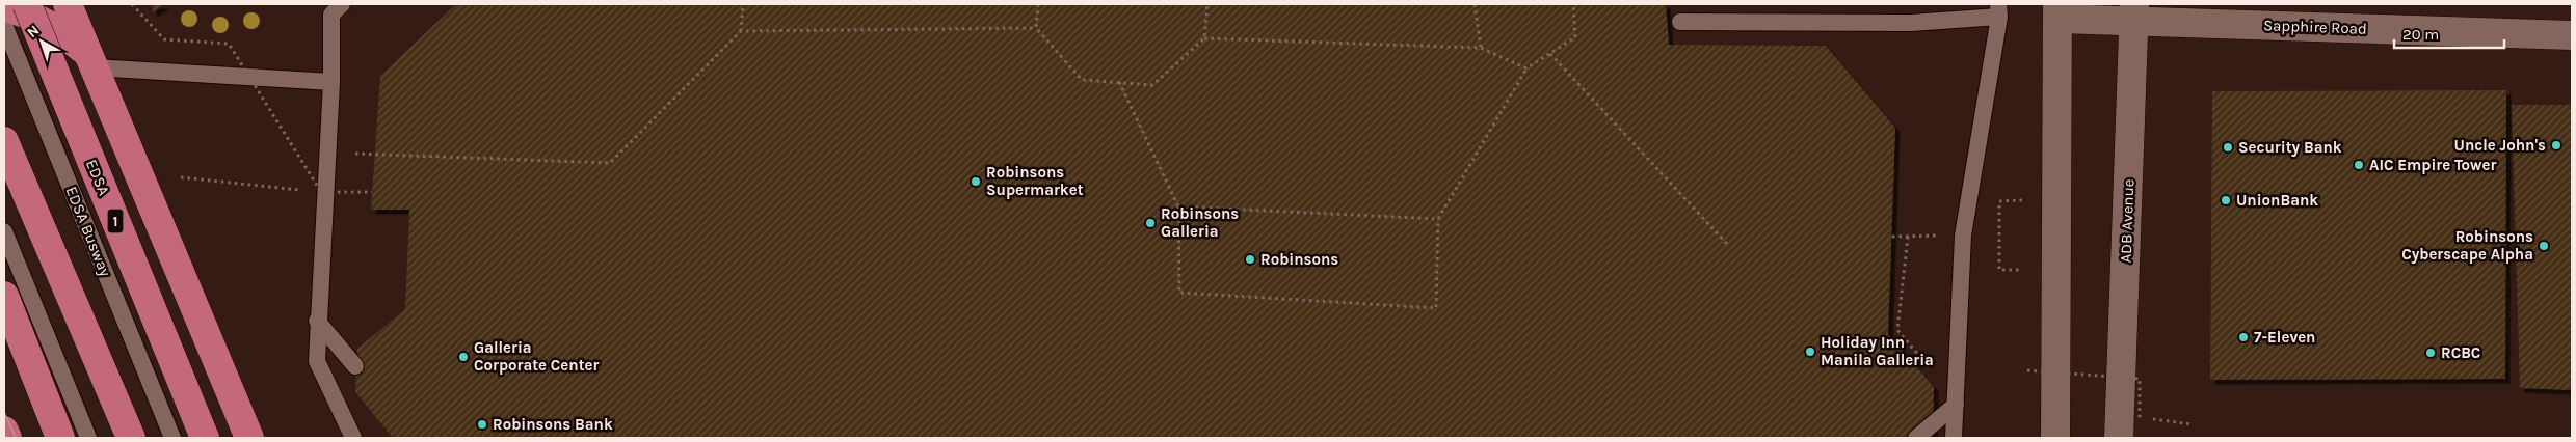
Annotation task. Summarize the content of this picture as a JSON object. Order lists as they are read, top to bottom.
{
  "streets": {
    "highway": ["EDSA", "1"],
    "street": ["Sapphire Road", "ADB Avenue"],
    "lane": ["EDSA Busway"]
  },
  "crossings": [
    ["Sapphire Road", "ADB Avenue"]
  ],
  "places": [
    "Uncle John's",
    "Security Bank",
    "AIC Empire Tower",
    "Robinsons Supermarket",
    "UnionBank",
    "Robinsons Galleria",
    "Robinsons Cyberscape Alpha",
    "Robinsons",
    "7-Eleven",
    "Holiday Inn Manila Galleria",
    "RCBC",
    "Galleria Corporate Center",
    "Robinsons Bank"
  ],
  "scale_bar": "20 m",
  "north": "top left"
}
